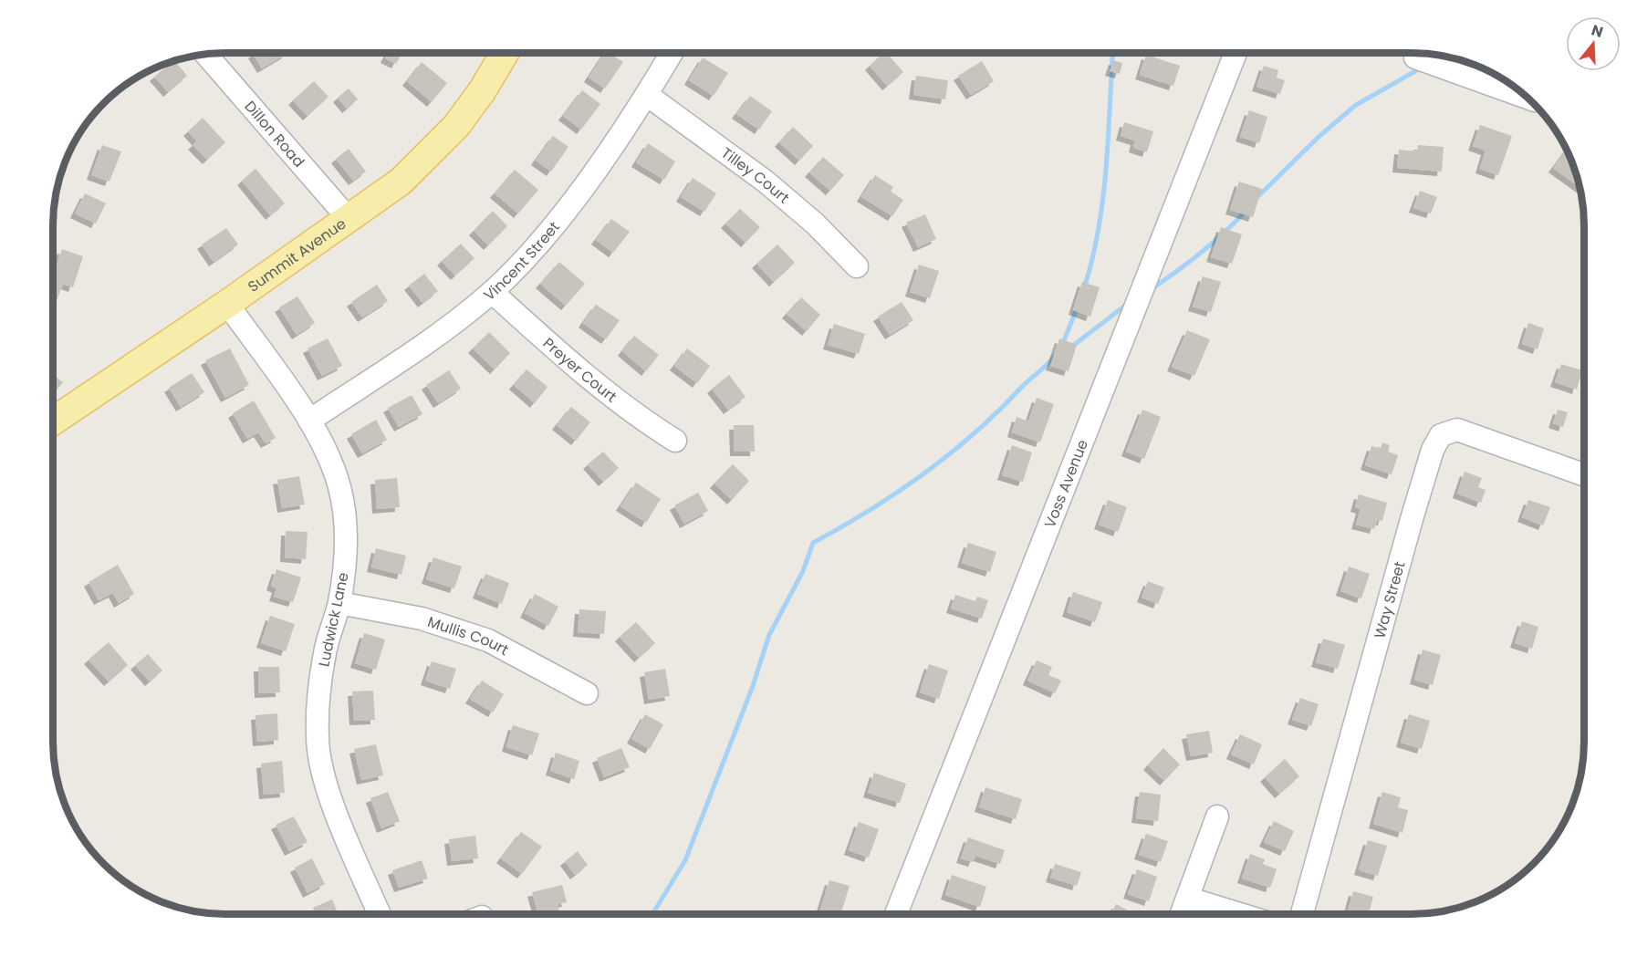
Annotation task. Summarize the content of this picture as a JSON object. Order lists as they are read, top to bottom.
{
  "streets": {
    "main road": ["Summit Avenue"],
    "street": [
      "Dillon Road",
      "Tilley Court",
      "Vincent Street",
      "Preyer Court",
      "Voss Avenue",
      "Way Street",
      "Ludwick Lane",
      "Mullis Court"
    ]
  },
  "crossings": [
    ["Dillon Road", "Summit Avenue"],
    ["Tilley Court", "Vincent Street"],
    ["Summit Avenue", "Ludwick Lane"],
    ["Vincent Street", "Preyer Court"],
    ["Vincent Street", "Ludwick Lane"],
    ["Ludwick Lane", "Mullis Court"]
  ],
  "north": "top"
}
